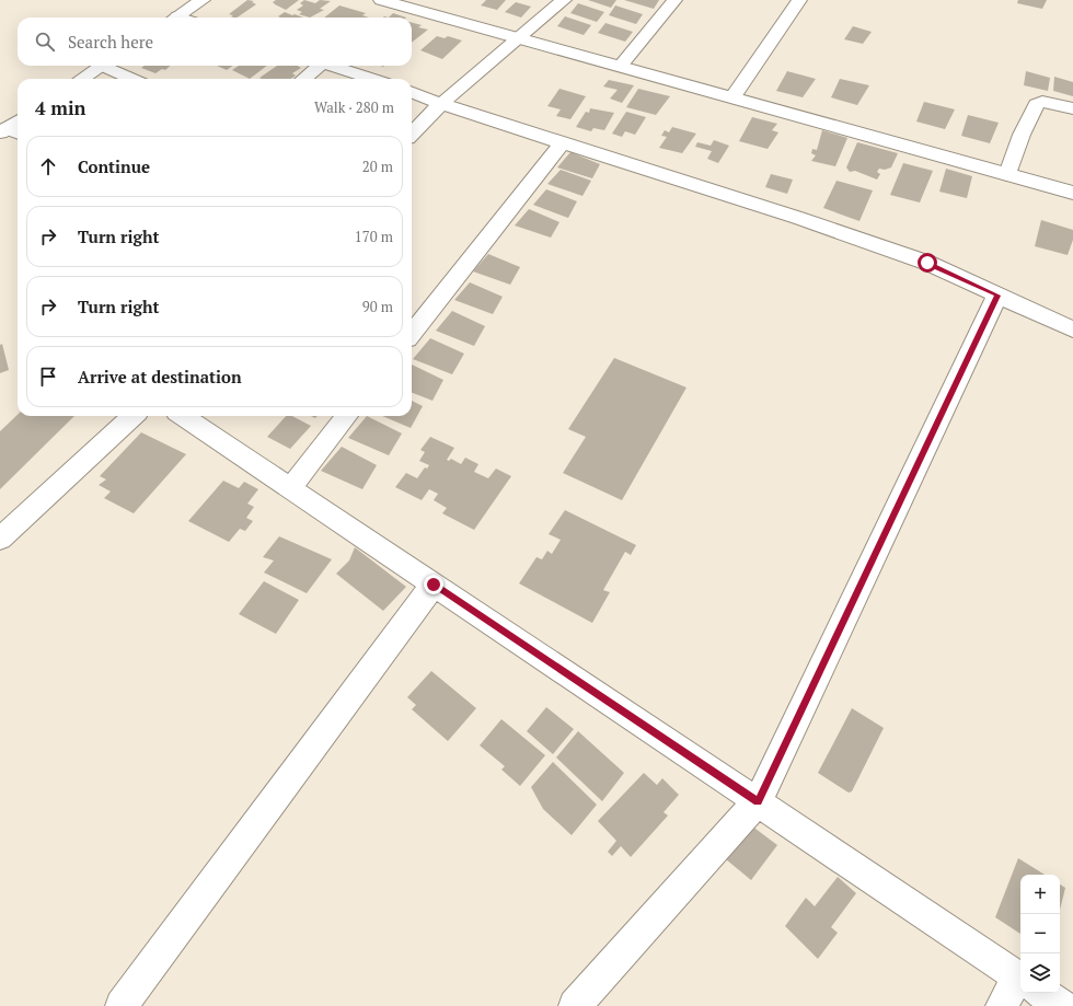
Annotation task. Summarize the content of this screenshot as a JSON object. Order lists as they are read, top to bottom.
{
  "page": {
    "search": "Search here",
    "heading": ["4 min", "Walk · 280 m"],
    "list": [
      ["Continue", "20 m"],
      ["Turn right", "170 m"],
      ["Turn right", "90 m"],
      "Arrive at destination"
    ],
    "map_buttons": ["+", "−"]
  }
}
